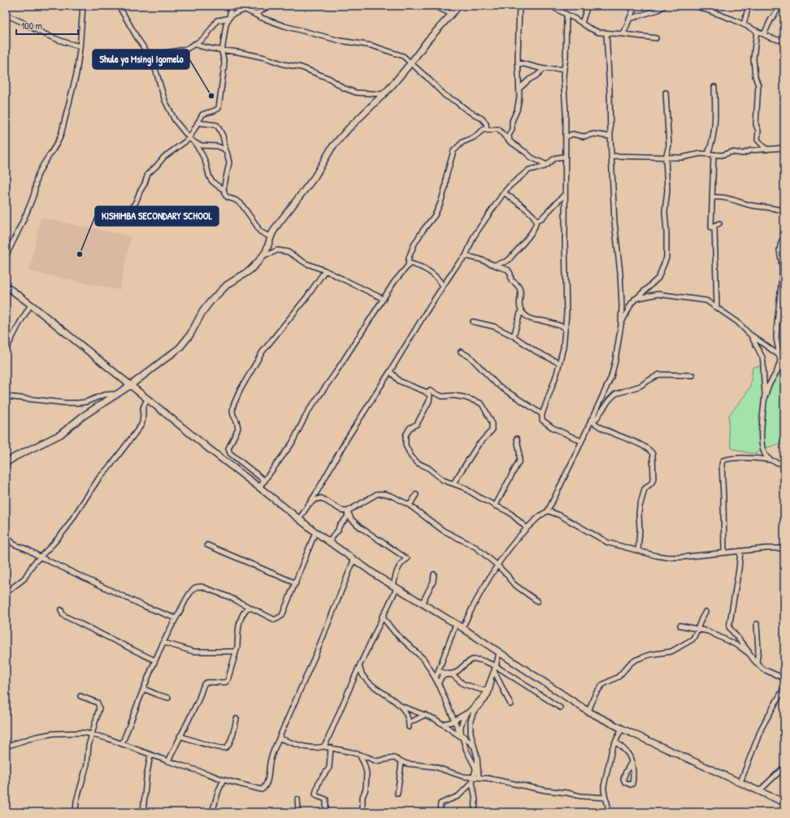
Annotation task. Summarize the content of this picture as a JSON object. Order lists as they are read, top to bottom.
{
  "places": ["Shule ya Msingi Igomelo", "KISHIMBA SECONDARY SCHOOL"],
  "scale_bar": "100 m"
}
